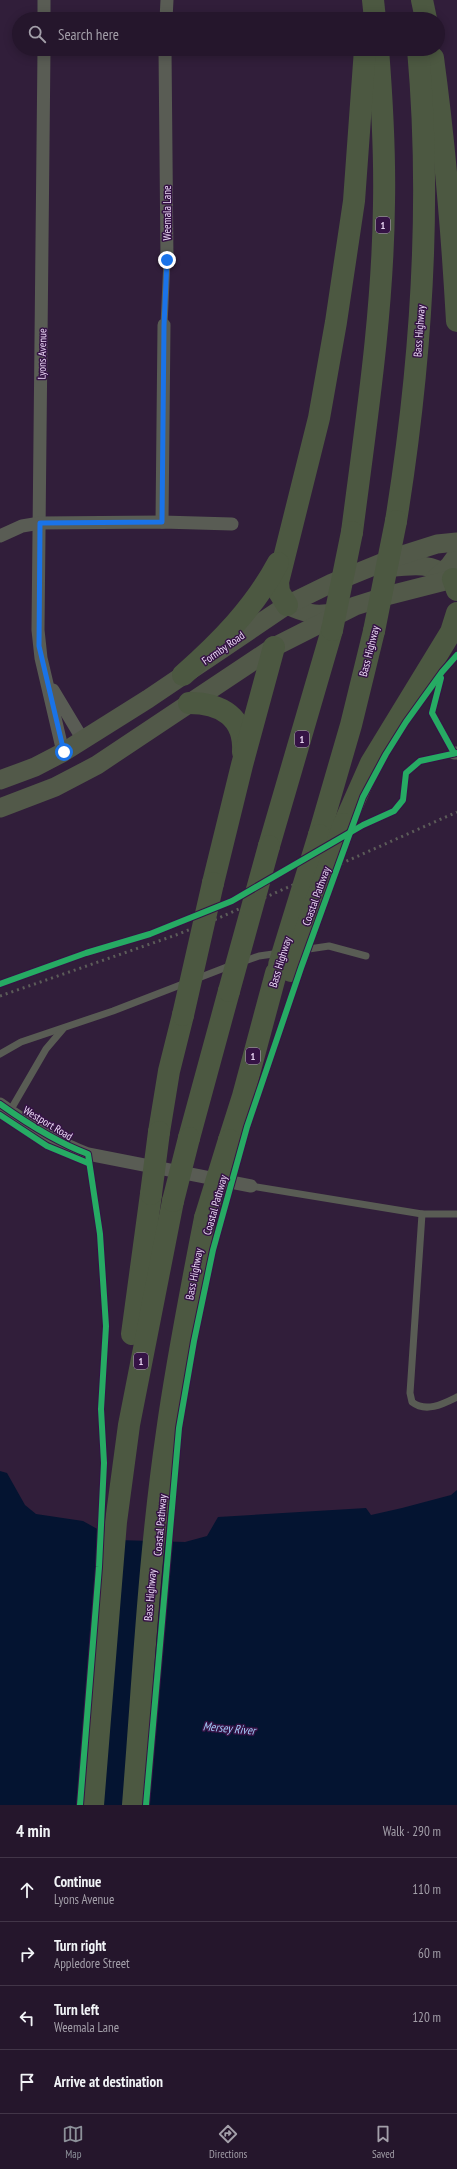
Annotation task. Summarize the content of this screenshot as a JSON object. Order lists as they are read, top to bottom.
{
  "streets": {
    "highway": ["1", "Bass Highway"],
    "main road": ["Formby Road"],
    "street": ["Weemala Lane", "Lyons Avenue", "Westport Road"],
    "cycle path": ["Coastal Pathway"]
  },
  "crossings": [
    ["Lyons Avenue", "Formby Road"]
  ],
  "water": ["Mersey River"],
  "page": {
    "search": "Search here",
    "heading": ["4 min", "Walk · 290 m"],
    "list": [
      ["Continue", "Lyons Avenue", "110 m"],
      ["Turn right", "Appledore Street", "60 m"],
      ["Turn left", "Weemala Lane", "120 m"],
      "Arrive at destination"
    ],
    "nav": ["Map", "Directions", "Saved"]
  }
}
